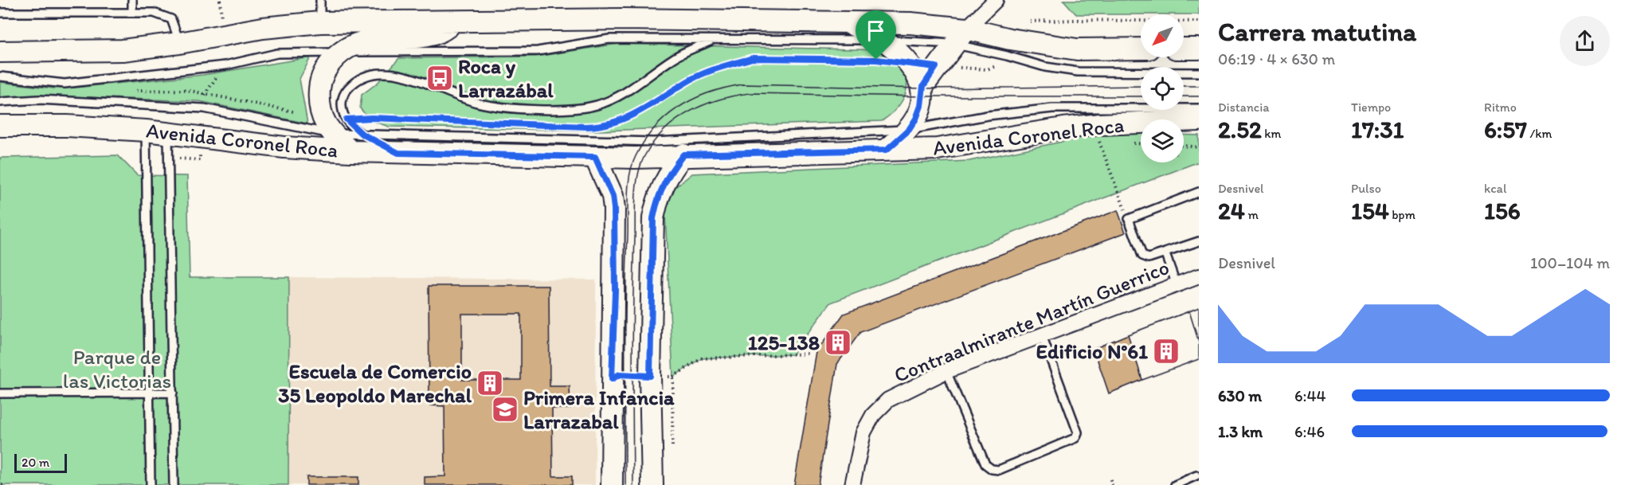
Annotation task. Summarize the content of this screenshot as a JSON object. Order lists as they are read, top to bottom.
{
  "streets": {
    "main road": ["Avenida Coronel Roca"],
    "street": ["Contraalmirante Martín Guerrico"]
  },
  "parks": ["Parque de las Victorias"],
  "places": {
    "bus stop": ["Roca y Larrazábal"],
    "building": ["125-138", "Edificio N°61", "Escuela de Comercio 35 Leopoldo Marechal"],
    "school or university": ["Primera Infancia Larrazabal"]
  },
  "scale_bar": "20 m",
  "north": "bottom left",
  "page": {
    "heading": ["Carrera matutina", "06:19 · 4 × 630 m"],
    "stats": [
      ["Distancia", "2.52 km"],
      ["Tiempo", "17:31"],
      ["Ritmo", "6:57 /km"],
      ["Desnivel", "24 m"],
      ["Pulso", "154 bpm"],
      ["kcal", "156"]
    ],
    "chart": ["Desnivel", "100–104 m"],
    "list": [
      {
        "name": "630 m",
        "note": "6:44"
      },
      {
        "name": "1.3 km",
        "note": "6:46"
      }
    ],
    "scale": "20 m"
  }
}
